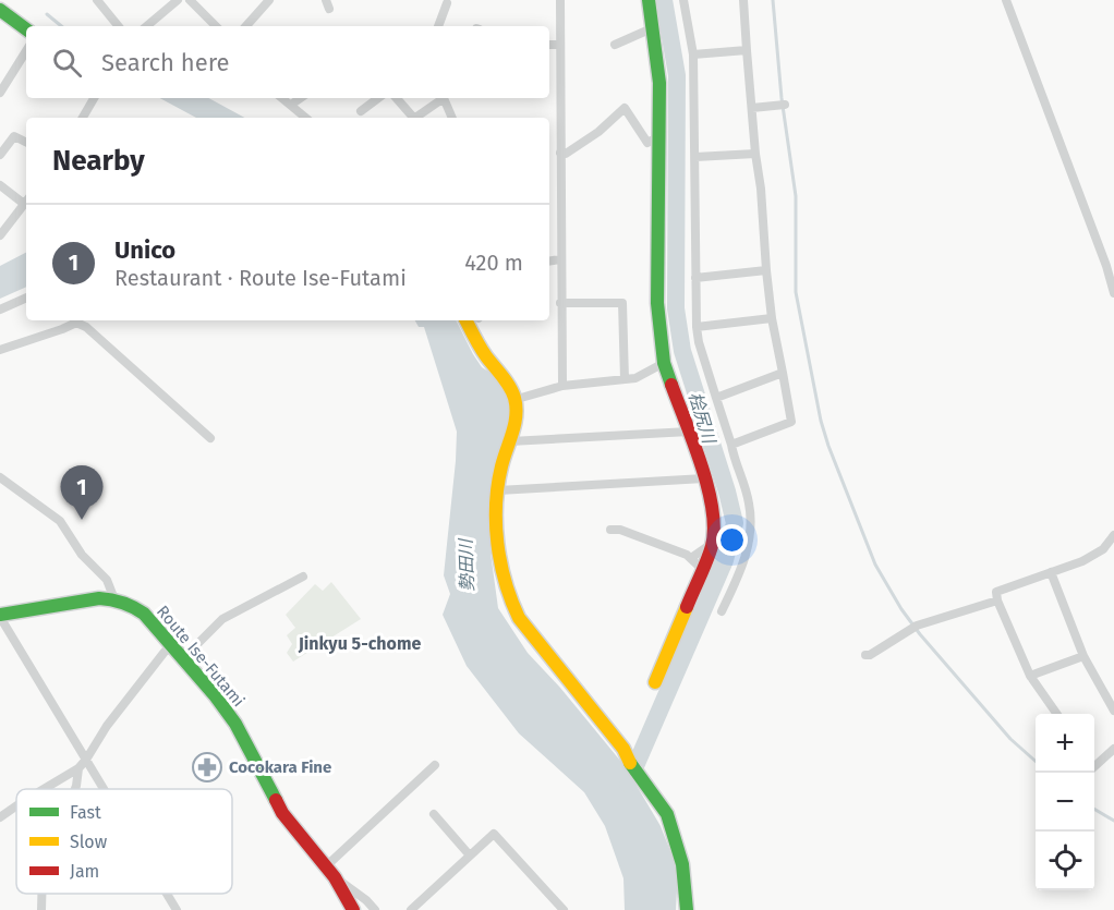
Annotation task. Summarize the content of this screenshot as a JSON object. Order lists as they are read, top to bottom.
{
  "streets": {
    "street": ["Route Ise-Futami"]
  },
  "districts": ["Jinkyu 5-chome"],
  "water": ["桧尻川", "勢田川"],
  "places": {
    "pharmacy": ["Cocokara Fine"]
  },
  "legend": ["Fast", "Slow", "Jam"],
  "page": {
    "search": "Search here",
    "heading": "Nearby",
    "list": [
      {
        "mark": "1",
        "name": "Unico",
        "note": "Restaurant · Route Ise-Futami",
        "value": "420 m"
      }
    ],
    "pins": "1",
    "map_buttons": ["+", "−"]
  }
}
